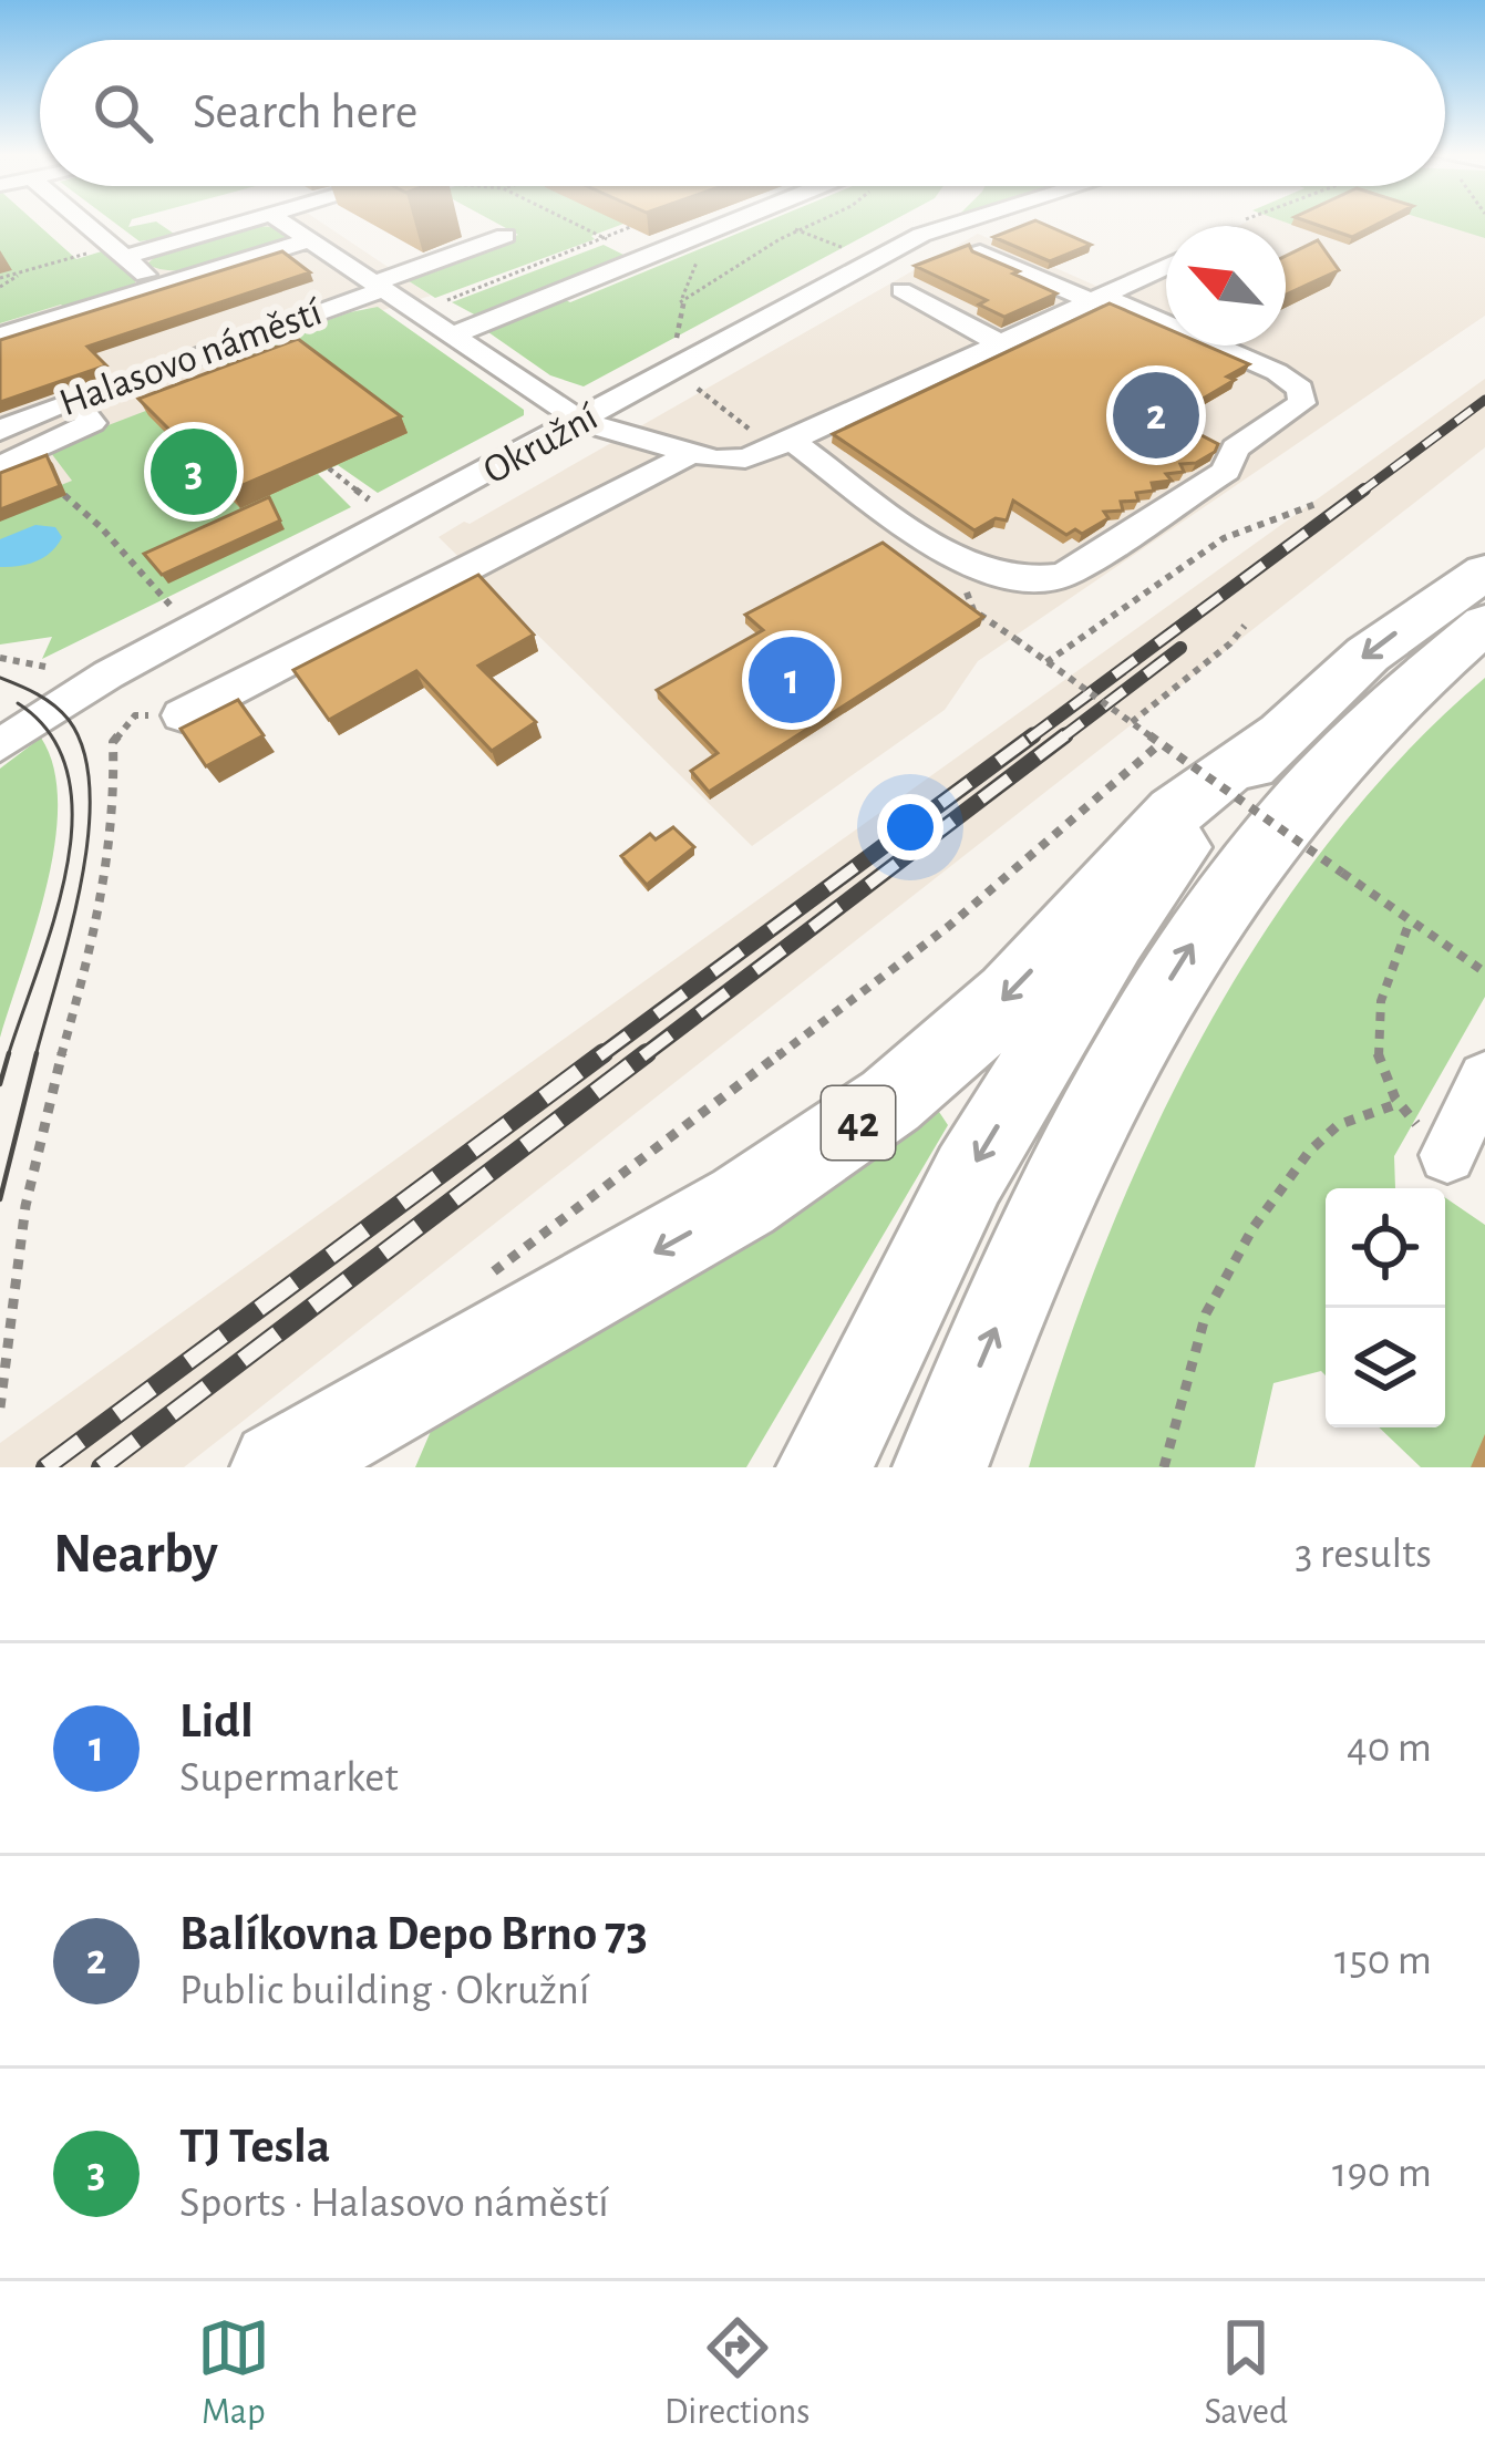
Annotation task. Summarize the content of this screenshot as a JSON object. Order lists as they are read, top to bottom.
{
  "streets": {
    "highway": ["42"],
    "street": ["Halasovo náměstí", "Okružní"]
  },
  "crossings": [
    ["Halasovo náměstí", "Okružní"]
  ],
  "north": "top left",
  "page": {
    "search": "Search here",
    "pins": ["2", "3", "1"],
    "heading": ["Nearby", "3 results"],
    "list": [
      {
        "mark": "1",
        "name": "Lidl",
        "note": "Supermarket",
        "value": "40 m"
      },
      {
        "mark": "2",
        "name": "Balíkovna Depo Brno 73",
        "note": "Public building · Okružní",
        "value": "150 m"
      },
      {
        "mark": "3",
        "name": "TJ Tesla",
        "note": "Sports · Halasovo náměstí",
        "value": "190 m"
      }
    ],
    "nav": ["Map", "Directions", "Saved"]
  }
}
